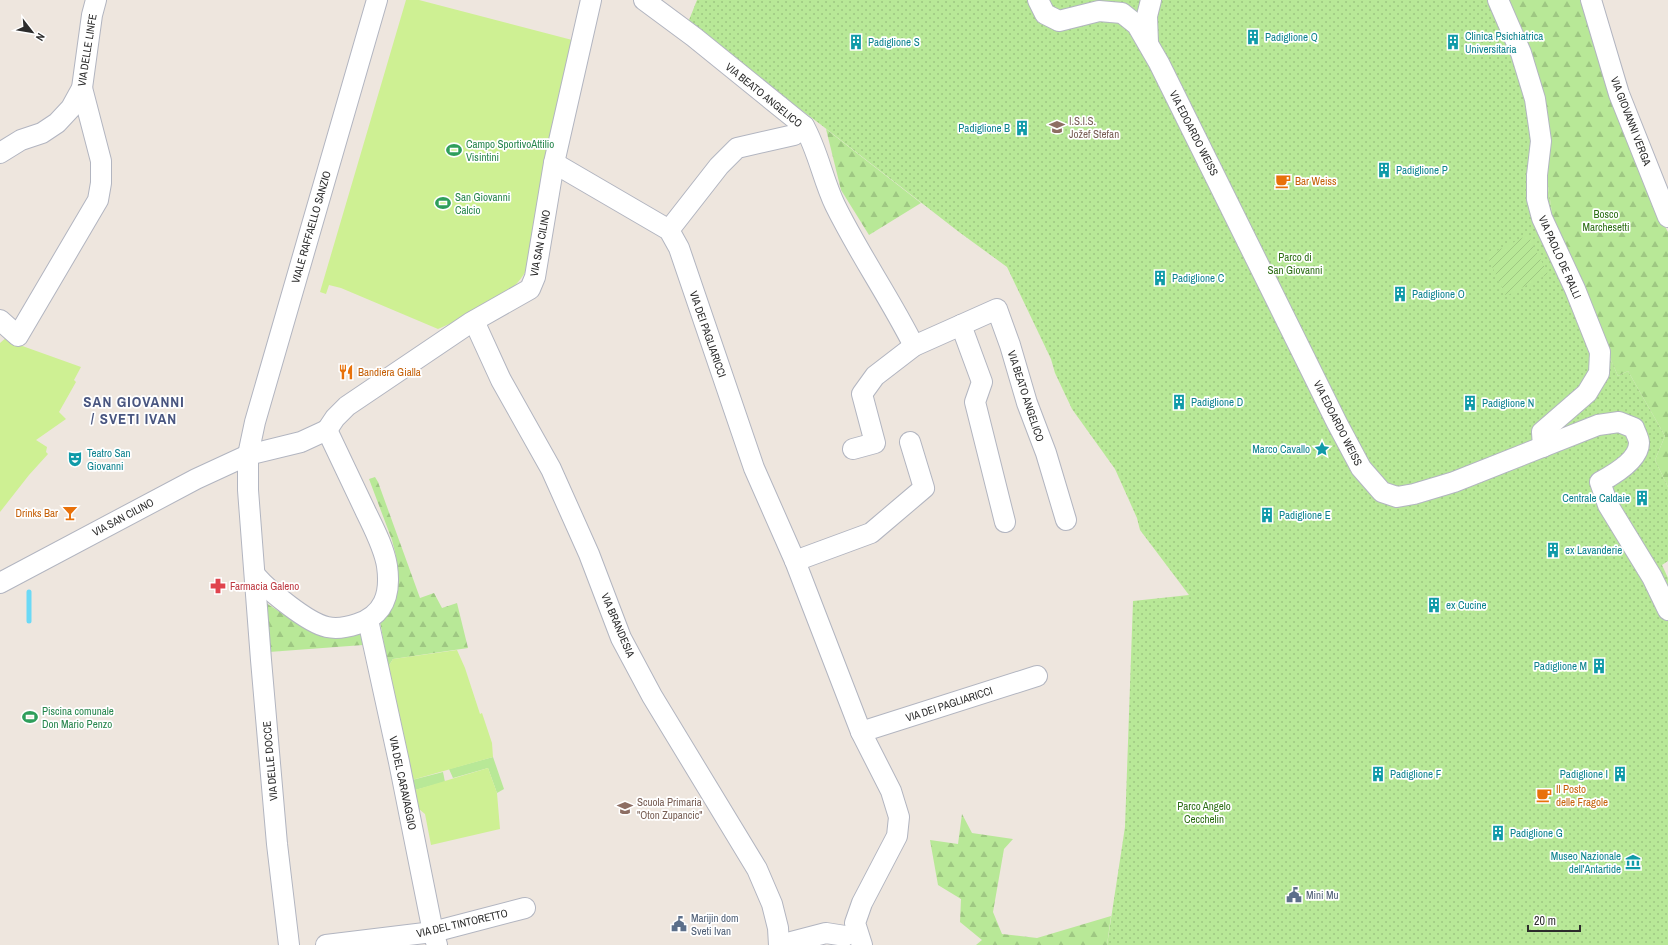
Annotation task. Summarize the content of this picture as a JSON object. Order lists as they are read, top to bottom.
{
  "streets": {
    "street": [
      "VIA DELLE LINFE",
      "VIA BEATO ANGELICO",
      "VIA GIOVANNI VERGA",
      "VIA EDOARDO WEISS",
      "VIALE RAFFAELLO SANZIO",
      "VIA SAN CILINO",
      "VIA PAOLO DE RALLI",
      "VIA DEI PAGLIARICCI",
      "VIA BRANDESIA",
      "VIA DELLE DOCCE",
      "VIA DEL CARAVAGGIO",
      "VIA DEL TINTORETTO"
    ]
  },
  "crossings": [
    ["VIA EDOARDO WEISS", "VIA PAOLO DE RALLI"],
    ["VIALE RAFFAELLO SANZIO", "VIA SAN CILINO"],
    ["VIALE RAFFAELLO SANZIO", "VIA DELLE DOCCE"],
    ["VIA SAN CILINO", "VIA BRANDESIA"],
    ["VIA DEI PAGLIARICCI", "VIA BRANDESIA"],
    ["VIA DEL CARAVAGGIO", "VIA DEL TINTORETTO"]
  ],
  "districts": ["SAN GIOVANNI / SVETI IVAN"],
  "parks": ["Bosco Marchesetti", "Parco di San Giovanni", "Parco Angelo Cecchelin"],
  "places": {
    "building": [
      "Padiglione Q",
      "Padiglione S",
      "Clinica Psichiatrica Universitaria",
      "Padiglione B",
      "Padiglione P",
      "Padiglione C",
      "Padiglione O",
      "Padiglione D",
      "Padiglione N",
      "Centrale Caldaie",
      "Padiglione E",
      "ex Lavanderie",
      "ex Cucine",
      "Padiglione M",
      "Padiglione F",
      "Padiglione I",
      "Padiglione G"
    ],
    "school or university": ["I.S.I.S. Jožef Stefan", "Scuola Primaria \"Oton Zupancic\""],
    "sports": ["Campo SportivoAttilio Visintini", "San Giovanni Calcio", "Piscina comunale Don Mario Penzo"],
    "cafe": ["Bar Weiss", "Il Posto delle Fragole"],
    "restaurant": ["Bandiera Gialla"],
    "place": ["Marco Cavallo"],
    "theatre": ["Teatro San Giovanni"],
    "bar": ["Drinks Bar"],
    "pharmacy": ["Farmacia Galeno"],
    "museum": ["Museo Nazionale dell'Antartide"],
    "public building": ["Mini Mu", "Marijin dom Sveti Ivan"]
  },
  "scale_bar": "20 m",
  "north": "bottom right"
}
